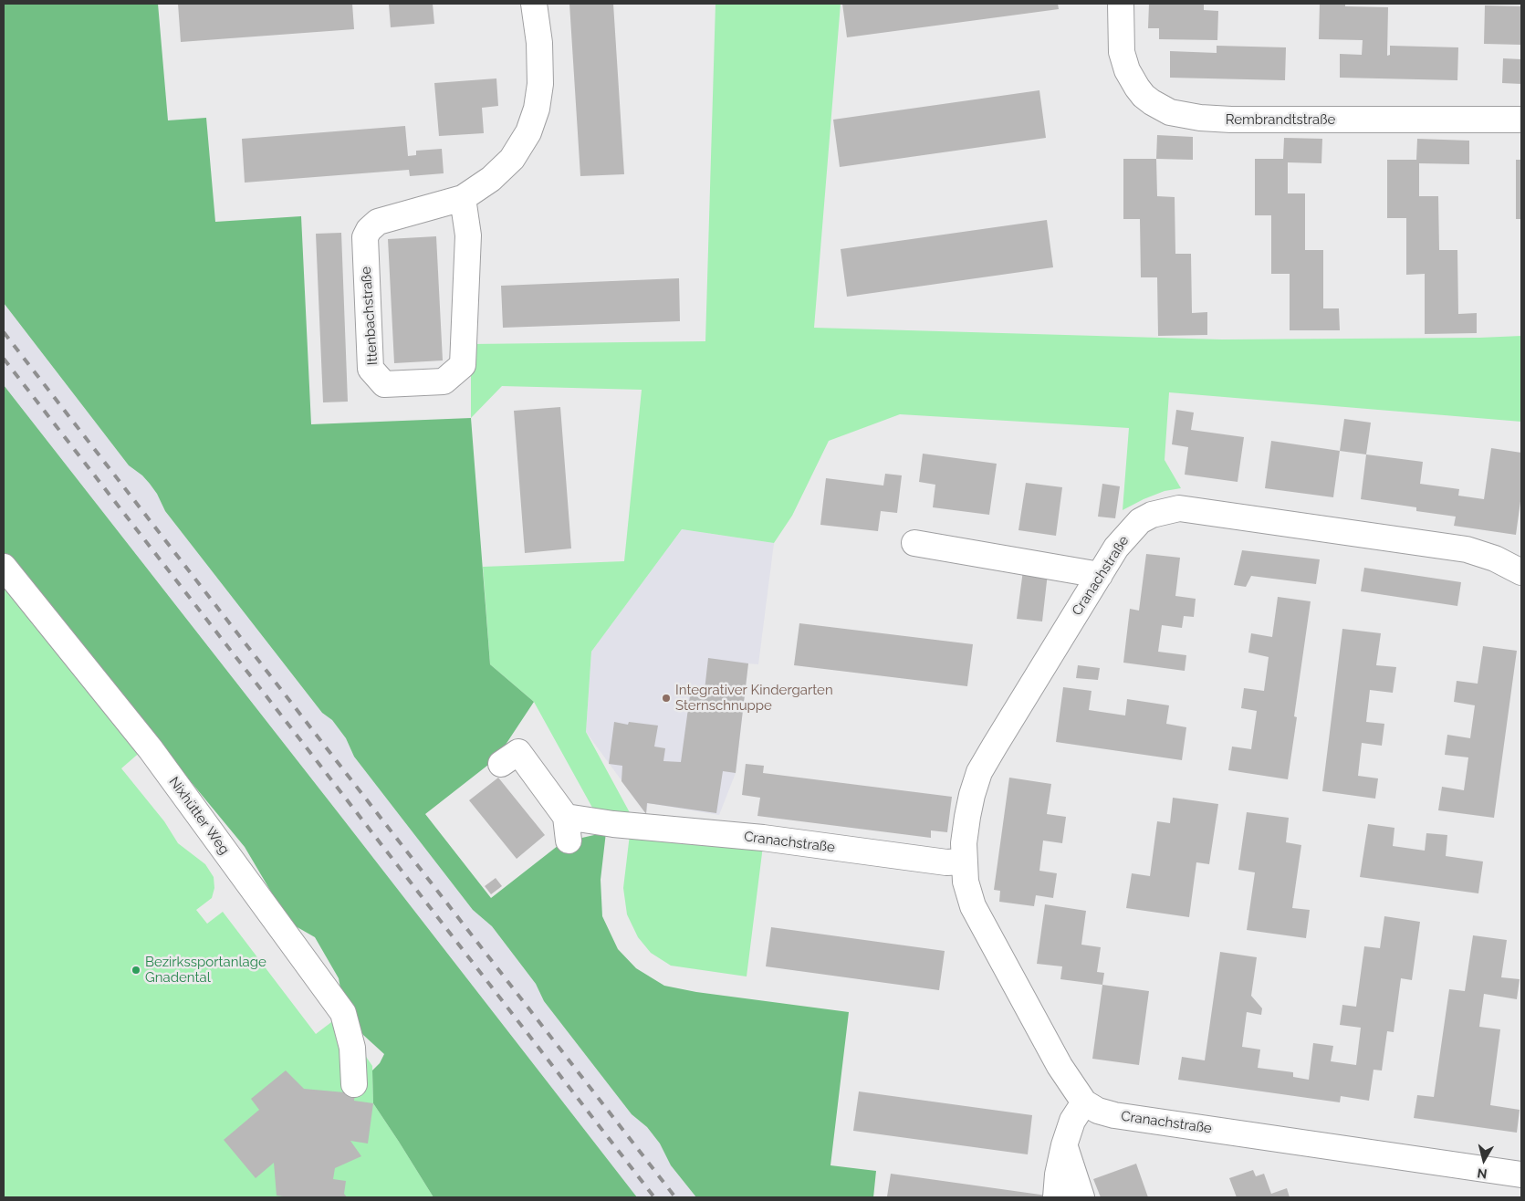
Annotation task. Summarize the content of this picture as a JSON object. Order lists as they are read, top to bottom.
{
  "streets": {
    "street": [
      "Rembrandtstraße",
      "Ittenbachstraße",
      "Cranachstraße",
      "Nixhütter Weg"
    ]
  },
  "places": ["Integrativer Kindergarten Sternschnuppe", "Bezirkssportanlage Gnadental"],
  "north": "bottom"
}
